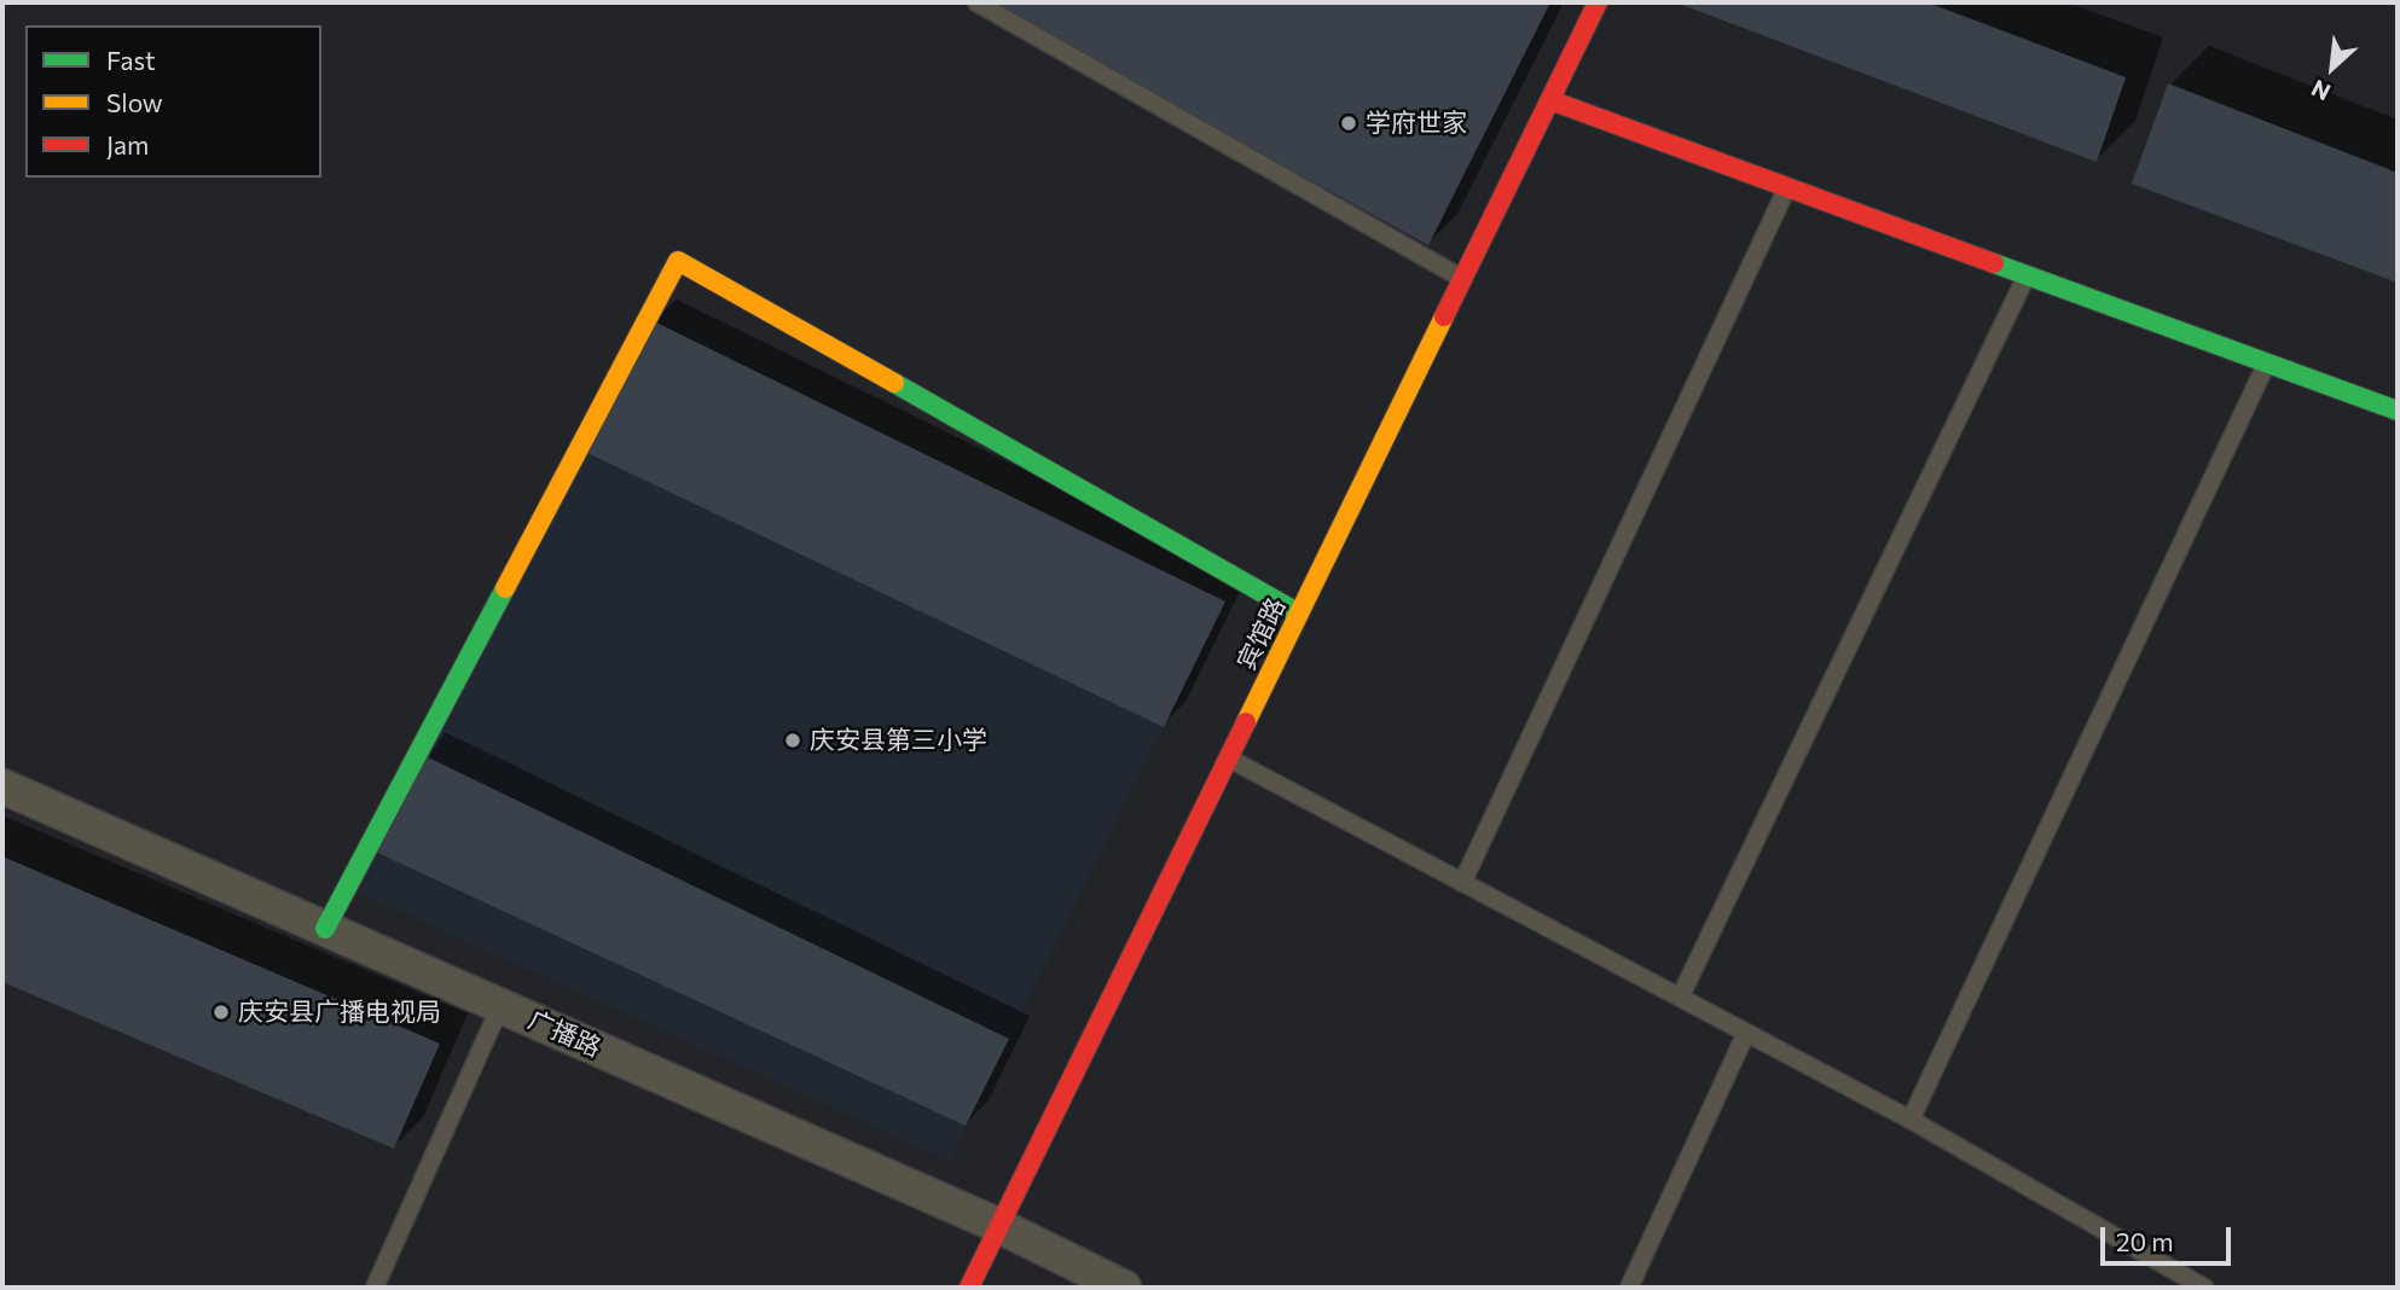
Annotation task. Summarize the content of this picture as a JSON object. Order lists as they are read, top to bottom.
{
  "streets": {
    "street": ["宾馆路", "广播路"]
  },
  "crossings": [
    ["宾馆路", "广播路"]
  ],
  "places": ["学府世家", "庆安县第三小学", "庆安县广播电视局"],
  "legend": ["Fast", "Slow", "Jam"],
  "scale_bar": "20 m",
  "north": "bottom left"
}
